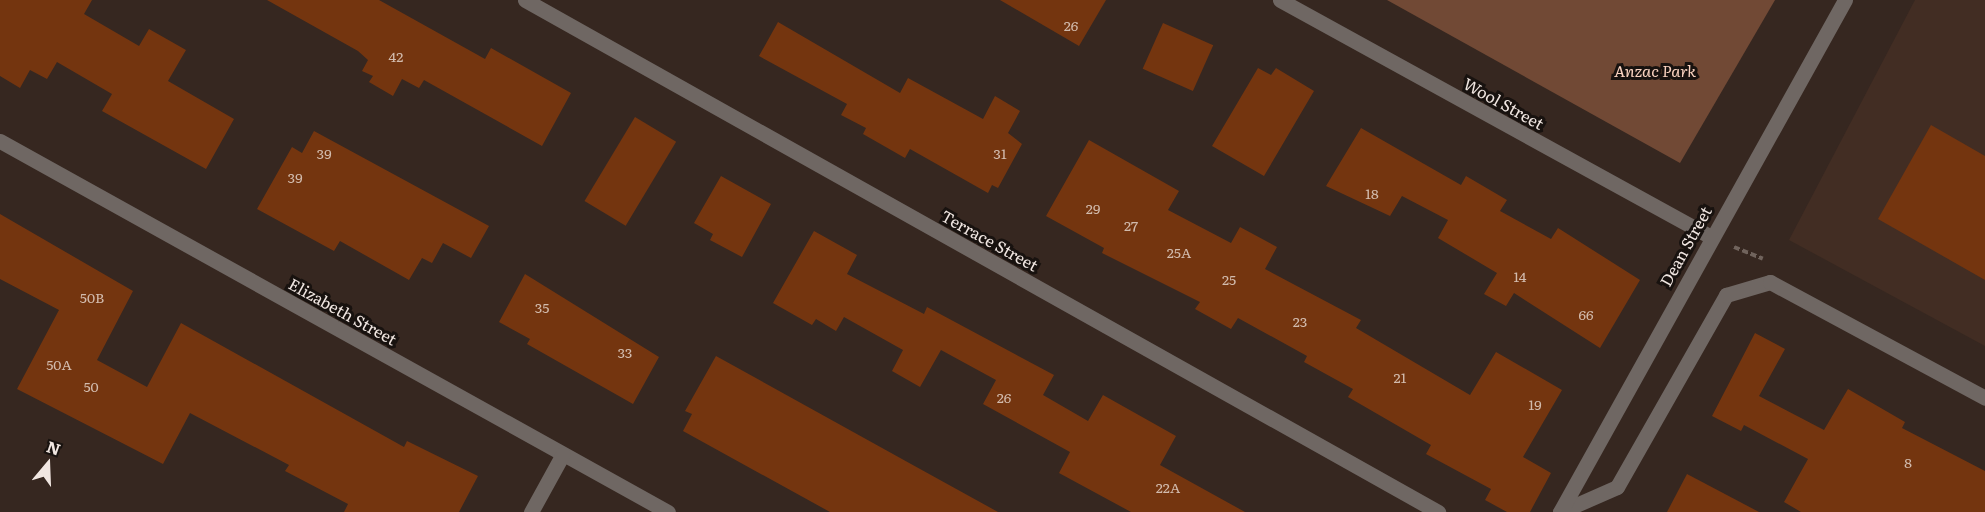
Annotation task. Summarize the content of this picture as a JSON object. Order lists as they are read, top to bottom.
{
  "streets": {
    "street": [
      "Wool Street",
      "Terrace Street",
      "Dean Street",
      "Elizabeth Street"
    ]
  },
  "crossings": [
    ["Wool Street", "Dean Street"]
  ],
  "parks": ["Anzac Park"],
  "house_numbers": [
    "26",
    "42",
    "39",
    "31",
    "39",
    "18",
    "29",
    "27",
    "25A",
    "14",
    "25",
    "50B",
    "35",
    "66",
    "23",
    "33",
    "50A",
    "21",
    "50",
    "26",
    "19",
    "8",
    "22A"
  ],
  "north": "top"
}
